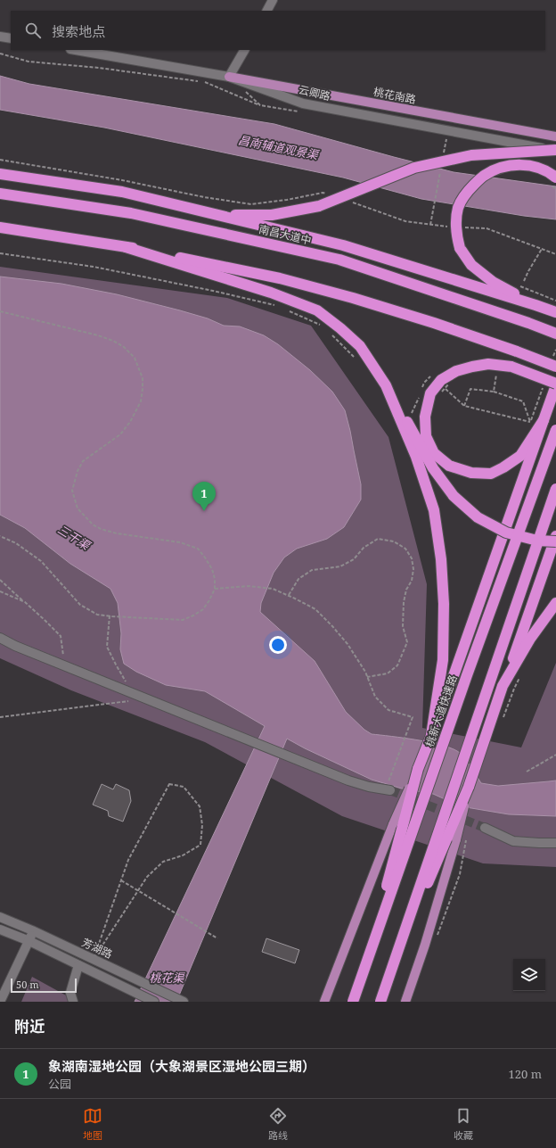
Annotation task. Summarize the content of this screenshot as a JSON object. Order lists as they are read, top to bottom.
{
  "streets": {
    "highway": ["南昌大道中", "桃新大道快速路"],
    "main road": ["桃花南路"],
    "street": ["云卿路", "芳湖路"]
  },
  "crossings": [
    ["云卿路", "桃花南路"]
  ],
  "water": ["昌南辅道观景渠", "三干渠", "桃花渠"],
  "scale_bar": "50 m",
  "page": {
    "search": "搜索地点",
    "pins": "1",
    "scale": "50 m",
    "heading": "附近",
    "list": [
      {
        "mark": "1",
        "name": "象湖南湿地公园（大象湖景区湿地公园三期）",
        "note": "公园",
        "value": "120 m"
      }
    ],
    "nav": ["地图", "路线", "收藏"]
  }
}
